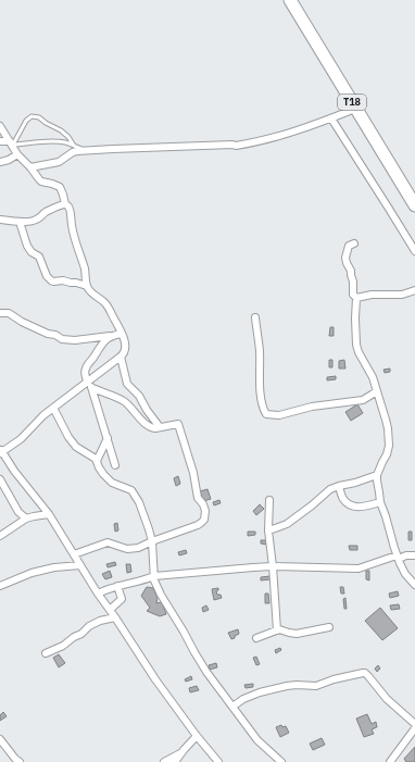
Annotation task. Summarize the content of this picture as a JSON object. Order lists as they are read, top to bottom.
{
  "streets": {
    "highway": ["T18"]
  }
}
